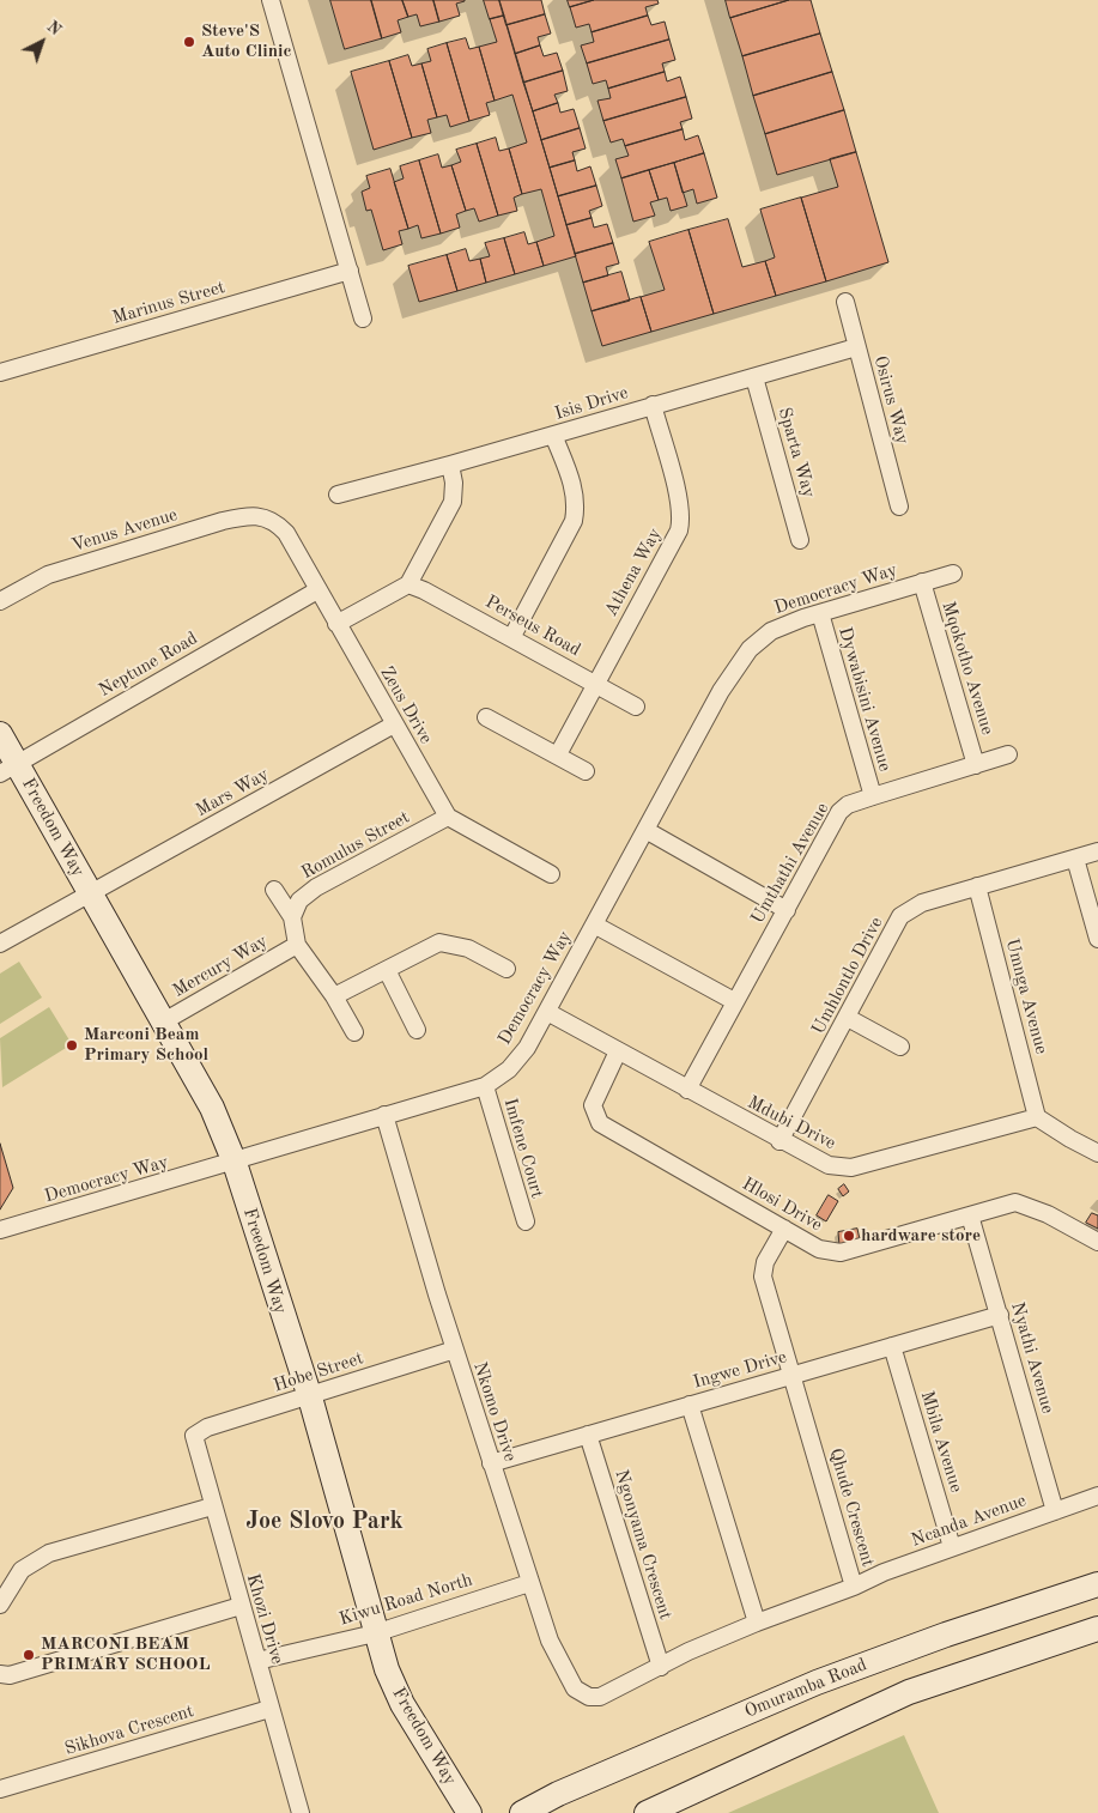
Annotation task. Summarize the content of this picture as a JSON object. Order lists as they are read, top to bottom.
{
  "streets": {
    "street": [
      "Marinus Street",
      "Osirus Way",
      "Isis Drive",
      "Sparta Way",
      "Venus Avenue",
      "Athena Way",
      "Democracy Way",
      "Perseus Road",
      "Neptune Road",
      "Mqokotho Avenue",
      "Dywabisini Avenue",
      "Zeus Drive",
      "Mars Way",
      "Freedom Way",
      "Romulus Street",
      "Umthathi Avenue",
      "Mercury Way",
      "Umhlontlo Drive",
      "Umnga Avenue",
      "Mdubi Drive",
      "Imfene Court",
      "Hlosi Drive",
      "Nyathi Avenue",
      "Ingwe Drive",
      "Hobe Street",
      "Nkomo Drive",
      "Mbila Avenue",
      "Qhude Crescent",
      "Ncanda Avenue",
      "Ngonyama Crescent",
      "Kiwu Road North",
      "Khozi Drive",
      "Omuramba Road",
      "Sikhova Crescent"
    ]
  },
  "crossings": [
    ["Osirus Way", "Isis Drive"],
    ["Isis Drive", "Sparta Way"],
    ["Isis Drive", "Athena Way"],
    ["Venus Avenue", "Zeus Drive"],
    ["Athena Way", "Perseus Road"],
    ["Democracy Way", "Mqokotho Avenue"],
    ["Democracy Way", "Dywabisini Avenue"],
    ["Democracy Way", "Freedom Way"],
    ["Democracy Way", "Mdubi Drive"],
    ["Democracy Way", "Imfene Court"],
    ["Democracy Way", "Nkomo Drive"],
    ["Neptune Road", "Zeus Drive"],
    ["Neptune Road", "Freedom Way"],
    ["Mqokotho Avenue", "Umthathi Avenue"],
    ["Dywabisini Avenue", "Umthathi Avenue"],
    ["Zeus Drive", "Mars Way"],
    ["Zeus Drive", "Romulus Street"],
    ["Mars Way", "Freedom Way"],
    ["Freedom Way", "Mercury Way"],
    ["Freedom Way", "Hobe Street"],
    ["Freedom Way", "Kiwu Road North"],
    ["Umthathi Avenue", "Mdubi Drive"],
    ["Umhlontlo Drive", "Umnga Avenue"],
    ["Umhlontlo Drive", "Mdubi Drive"],
    ["Umnga Avenue", "Mdubi Drive"],
    ["Mdubi Drive", "Hlosi Drive"],
    ["Hlosi Drive", "Nyathi Avenue"],
    ["Hlosi Drive", "Qhude Crescent"],
    ["Nyathi Avenue", "Ingwe Drive"],
    ["Nyathi Avenue", "Ncanda Avenue"],
    ["Ingwe Drive", "Nkomo Drive"],
    ["Ingwe Drive", "Mbila Avenue"],
    ["Ingwe Drive", "Qhude Crescent"],
    ["Ingwe Drive", "Ngonyama Crescent"],
    ["Hobe Street", "Nkomo Drive"],
    ["Hobe Street", "Khozi Drive"],
    ["Nkomo Drive", "Ngonyama Crescent"],
    ["Nkomo Drive", "Kiwu Road North"],
    ["Mbila Avenue", "Ncanda Avenue"],
    ["Qhude Crescent", "Ncanda Avenue"],
    ["Kiwu Road North", "Khozi Drive"],
    ["Khozi Drive", "Sikhova Crescent"]
  ],
  "districts": ["Joe Slovo Park"],
  "places": [
    "Steve'S Auto Clinic",
    "Marconi Beam Primary School",
    "hardware store",
    "MARCONI BEAM PRIMARY SCHOOL"
  ],
  "north": "top right"
}
